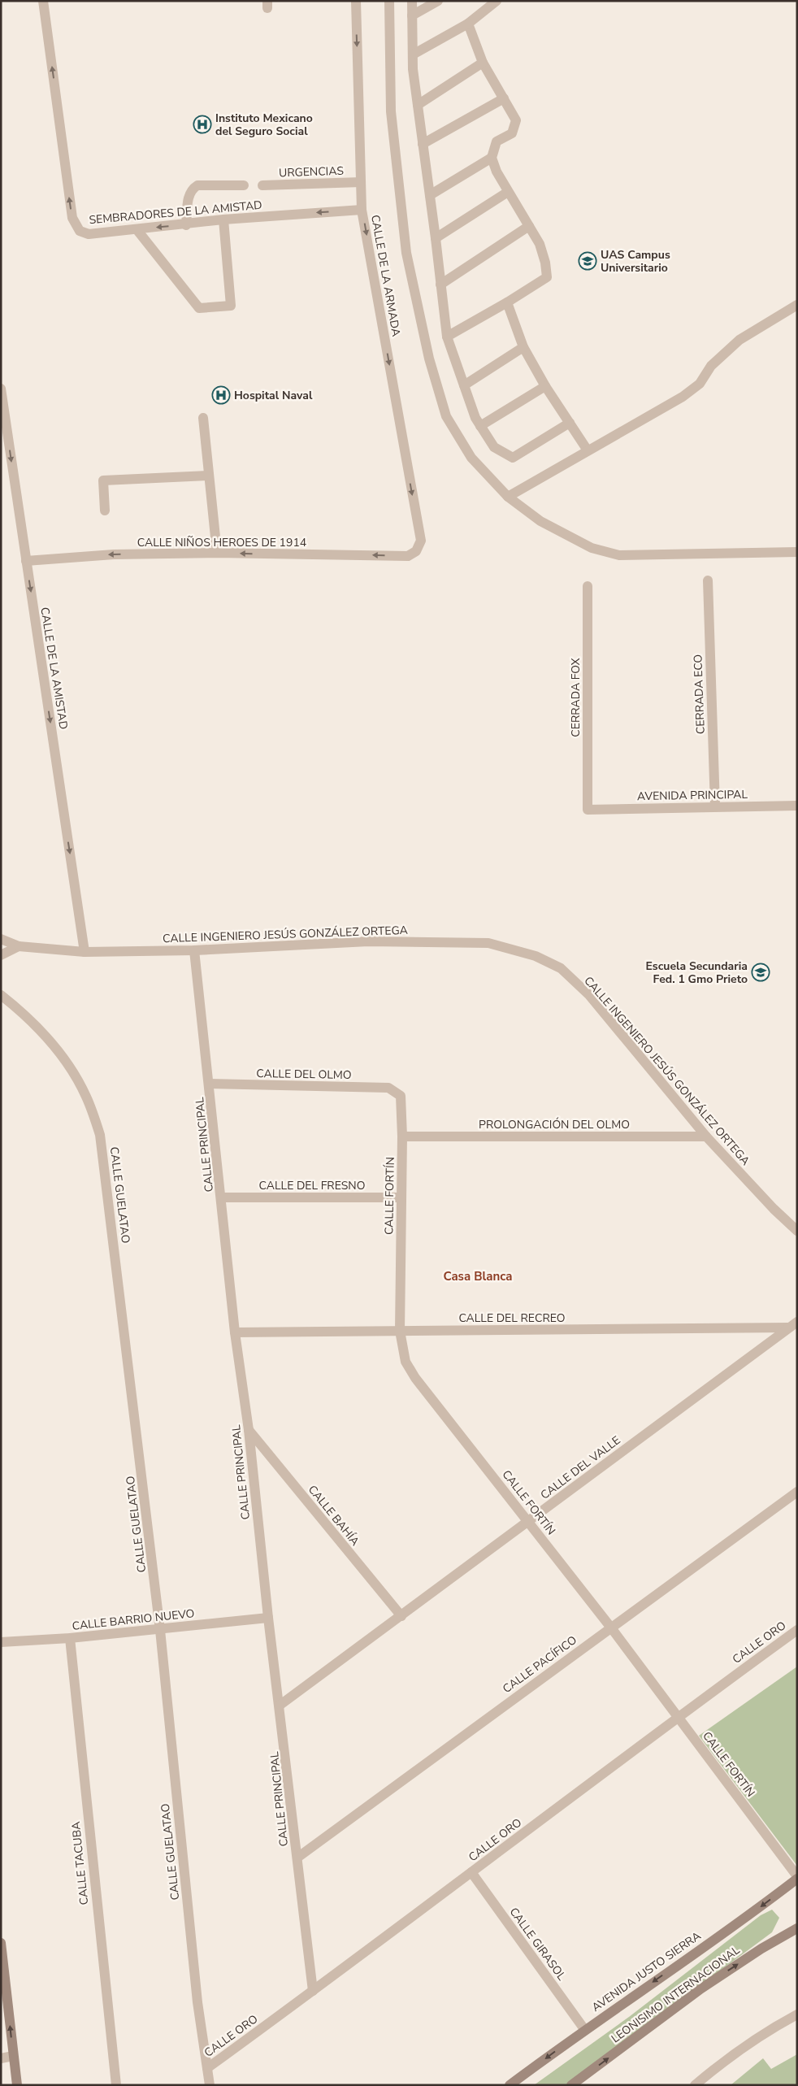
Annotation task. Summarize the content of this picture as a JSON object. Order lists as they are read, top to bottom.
{
  "streets": {
    "street": [
      "URGENCIAS",
      "SEMBRADORES DE LA AMISTAD",
      "CALLE DE LA ARMADA",
      "CALLE NIÑOS HEROES DE 1914",
      "CALLE DE LA AMISTAD",
      "CERRADA ECO",
      "CERRADA FOX",
      "AVENIDA PRINCIPAL",
      "CALLE INGENIERO JESÚS GONZÁLEZ ORTEGA",
      "CALLE DEL OLMO",
      "PROLONGACIÓN DEL OLMO",
      "CALLE PRINCIPAL",
      "CALLE DEL FRESNO",
      "CALLE GUELATAO",
      "CALLE FORTÍN",
      "CALLE DEL RECREO",
      "CALLE DEL VALLE",
      "CALLE BAHÍA",
      "CALLE BARRIO NUEVO",
      "CALLE ORO",
      "CALLE PACÍFICO",
      "CALLE TACUBA",
      "CALLE GIRASOL",
      "AVENIDA JUSTO SIERRA",
      "LEONISIMO INTERNACIONAL"
    ]
  },
  "crossings": [
    ["URGENCIAS", "CALLE DE LA ARMADA"],
    ["SEMBRADORES DE LA AMISTAD", "CALLE DE LA ARMADA"],
    ["CALLE DE LA ARMADA", "CALLE NIÑOS HEROES DE 1914"],
    ["CALLE NIÑOS HEROES DE 1914", "CALLE DE LA AMISTAD"],
    ["CALLE DE LA AMISTAD", "CALLE INGENIERO JESÚS GONZÁLEZ ORTEGA"],
    ["CERRADA ECO", "AVENIDA PRINCIPAL"],
    ["CERRADA FOX", "AVENIDA PRINCIPAL"],
    ["CALLE INGENIERO JESÚS GONZÁLEZ ORTEGA", "PROLONGACIÓN DEL OLMO"],
    ["CALLE INGENIERO JESÚS GONZÁLEZ ORTEGA", "CALLE PRINCIPAL"],
    ["CALLE DEL OLMO", "CALLE PRINCIPAL"],
    ["CALLE DEL OLMO", "CALLE FORTÍN"],
    ["PROLONGACIÓN DEL OLMO", "CALLE FORTÍN"],
    ["CALLE PRINCIPAL", "CALLE DEL FRESNO"],
    ["CALLE PRINCIPAL", "CALLE DEL RECREO"],
    ["CALLE PRINCIPAL", "CALLE DEL VALLE"],
    ["CALLE PRINCIPAL", "CALLE BAHÍA"],
    ["CALLE PRINCIPAL", "CALLE BARRIO NUEVO"],
    ["CALLE PRINCIPAL", "CALLE ORO"],
    ["CALLE PRINCIPAL", "CALLE PACÍFICO"],
    ["CALLE DEL FRESNO", "CALLE FORTÍN"],
    ["CALLE GUELATAO", "CALLE BARRIO NUEVO"],
    ["CALLE GUELATAO", "CALLE ORO"],
    ["CALLE FORTÍN", "CALLE DEL RECREO"],
    ["CALLE FORTÍN", "CALLE DEL VALLE"],
    ["CALLE FORTÍN", "CALLE ORO"],
    ["CALLE FORTÍN", "CALLE PACÍFICO"],
    ["CALLE FORTÍN", "AVENIDA JUSTO SIERRA"],
    ["CALLE DEL RECREO", "CALLE DEL VALLE"],
    ["CALLE DEL VALLE", "CALLE BAHÍA"],
    ["CALLE BARRIO NUEVO", "CALLE TACUBA"],
    ["CALLE ORO", "CALLE GIRASOL"],
    ["CALLE GIRASOL", "AVENIDA JUSTO SIERRA"]
  ],
  "one_way": ["CALLE NIÑOS HEROES DE 1914", "CALLE DE LA AMISTAD", "AVENIDA JUSTO SIERRA"],
  "districts": ["Casa Blanca"],
  "places": {
    "hospital": ["Instituto Mexicano del Seguro Social", "Hospital Naval"],
    "school or university": ["UAS Campus Universitario", "Escuela Secundaria Fed. 1 Gmo Prieto"]
  }
}
